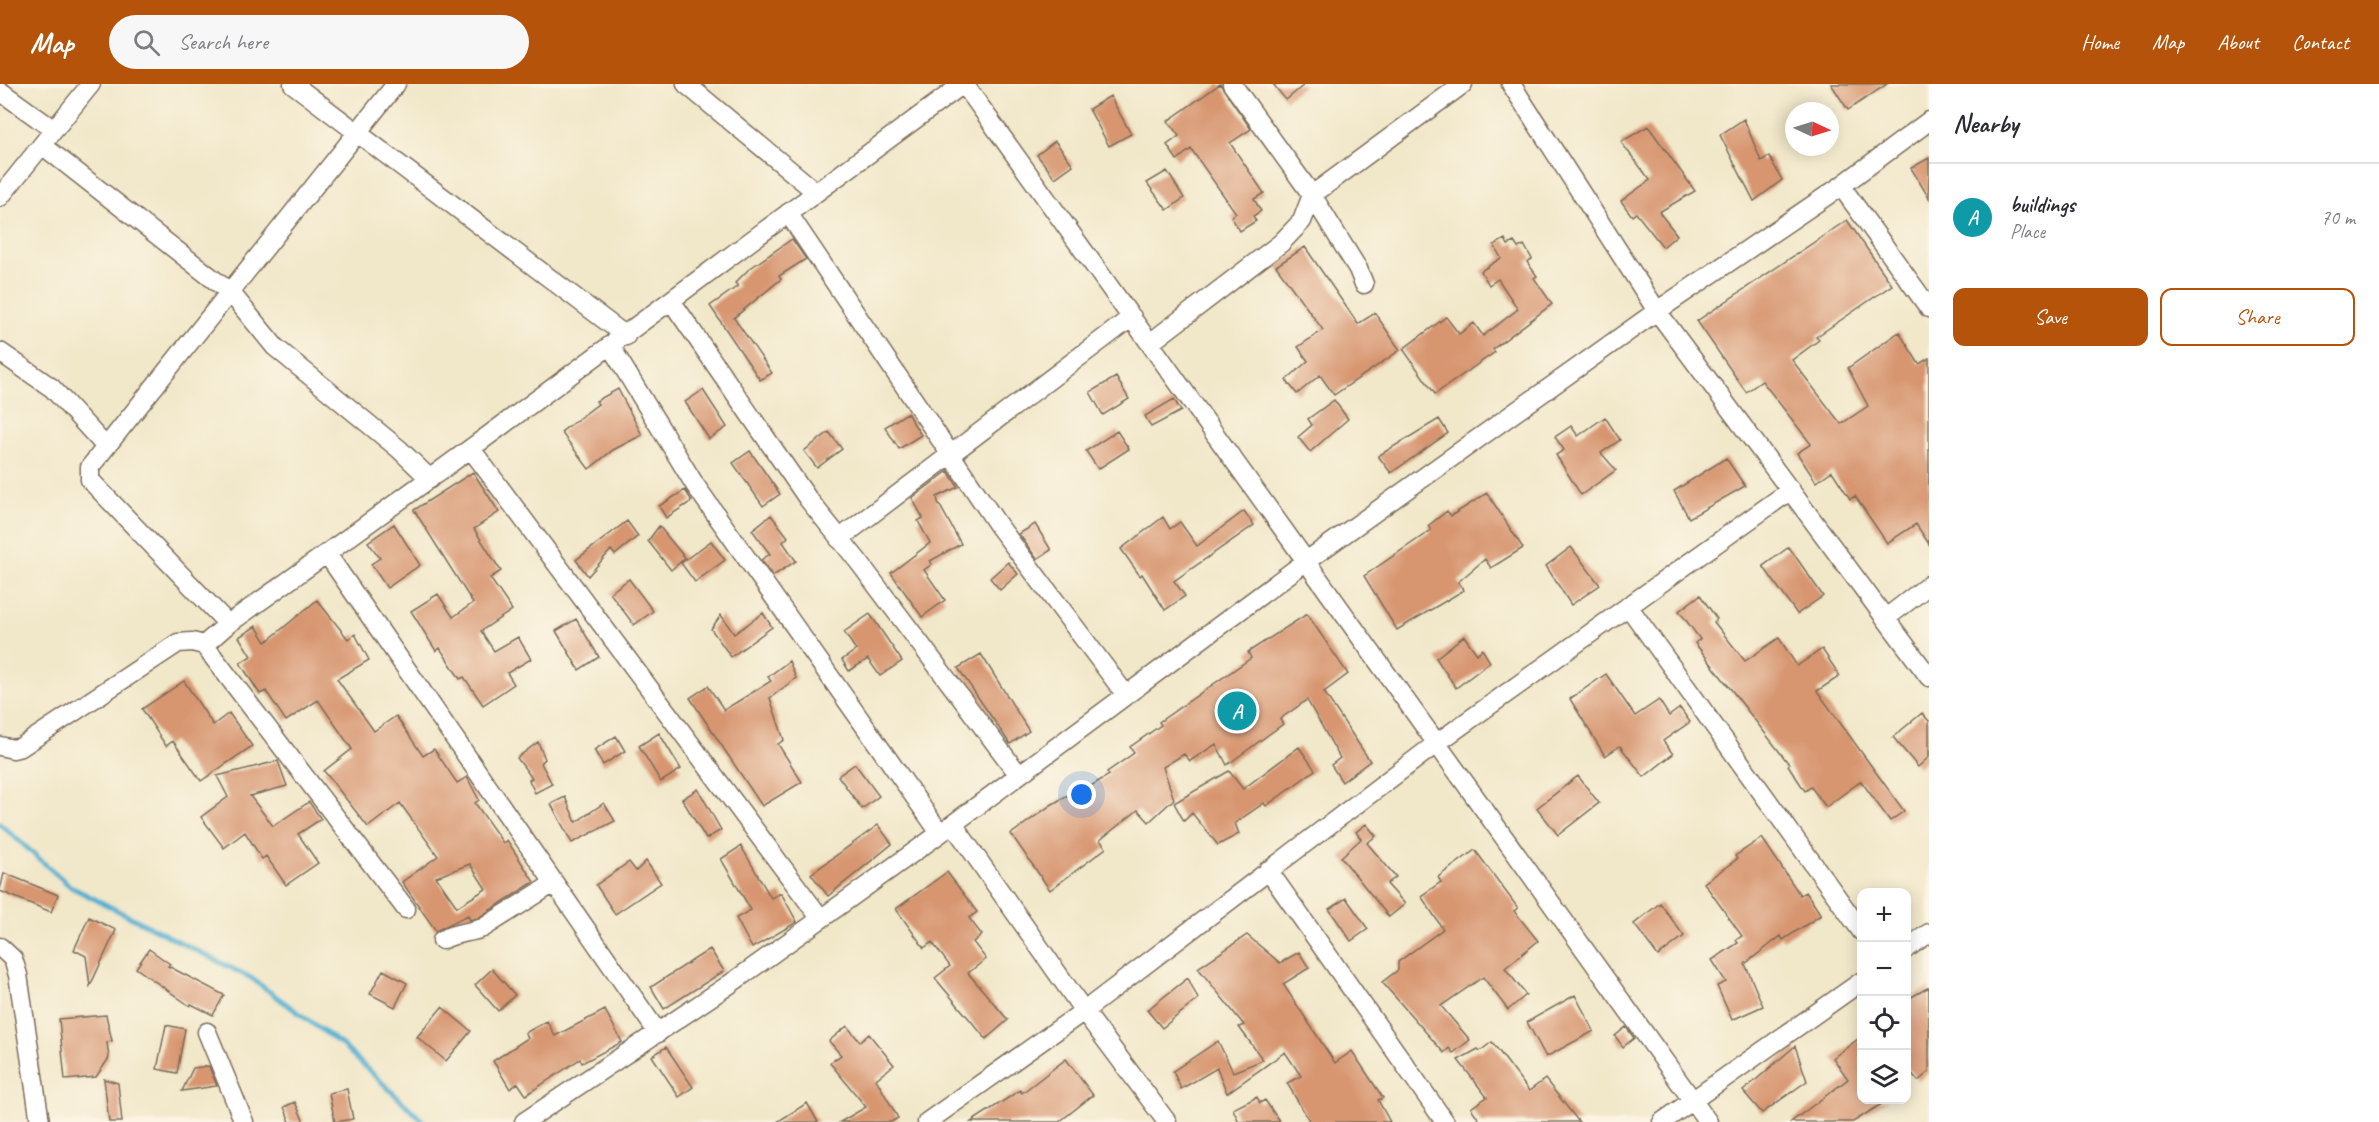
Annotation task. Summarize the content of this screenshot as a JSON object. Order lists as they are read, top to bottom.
{
  "north": "right",
  "page": {
    "header": "Map",
    "search": "Search here",
    "nav": [
      "Home",
      "Map",
      "About",
      "Contact"
    ],
    "heading": "Nearby",
    "list": [
      {
        "mark": "A",
        "name": "buildings",
        "note": "Place",
        "value": "70 m"
      }
    ],
    "buttons": ["Save", "Share"],
    "pins": "A",
    "map_buttons": ["+", "−"]
  }
}
